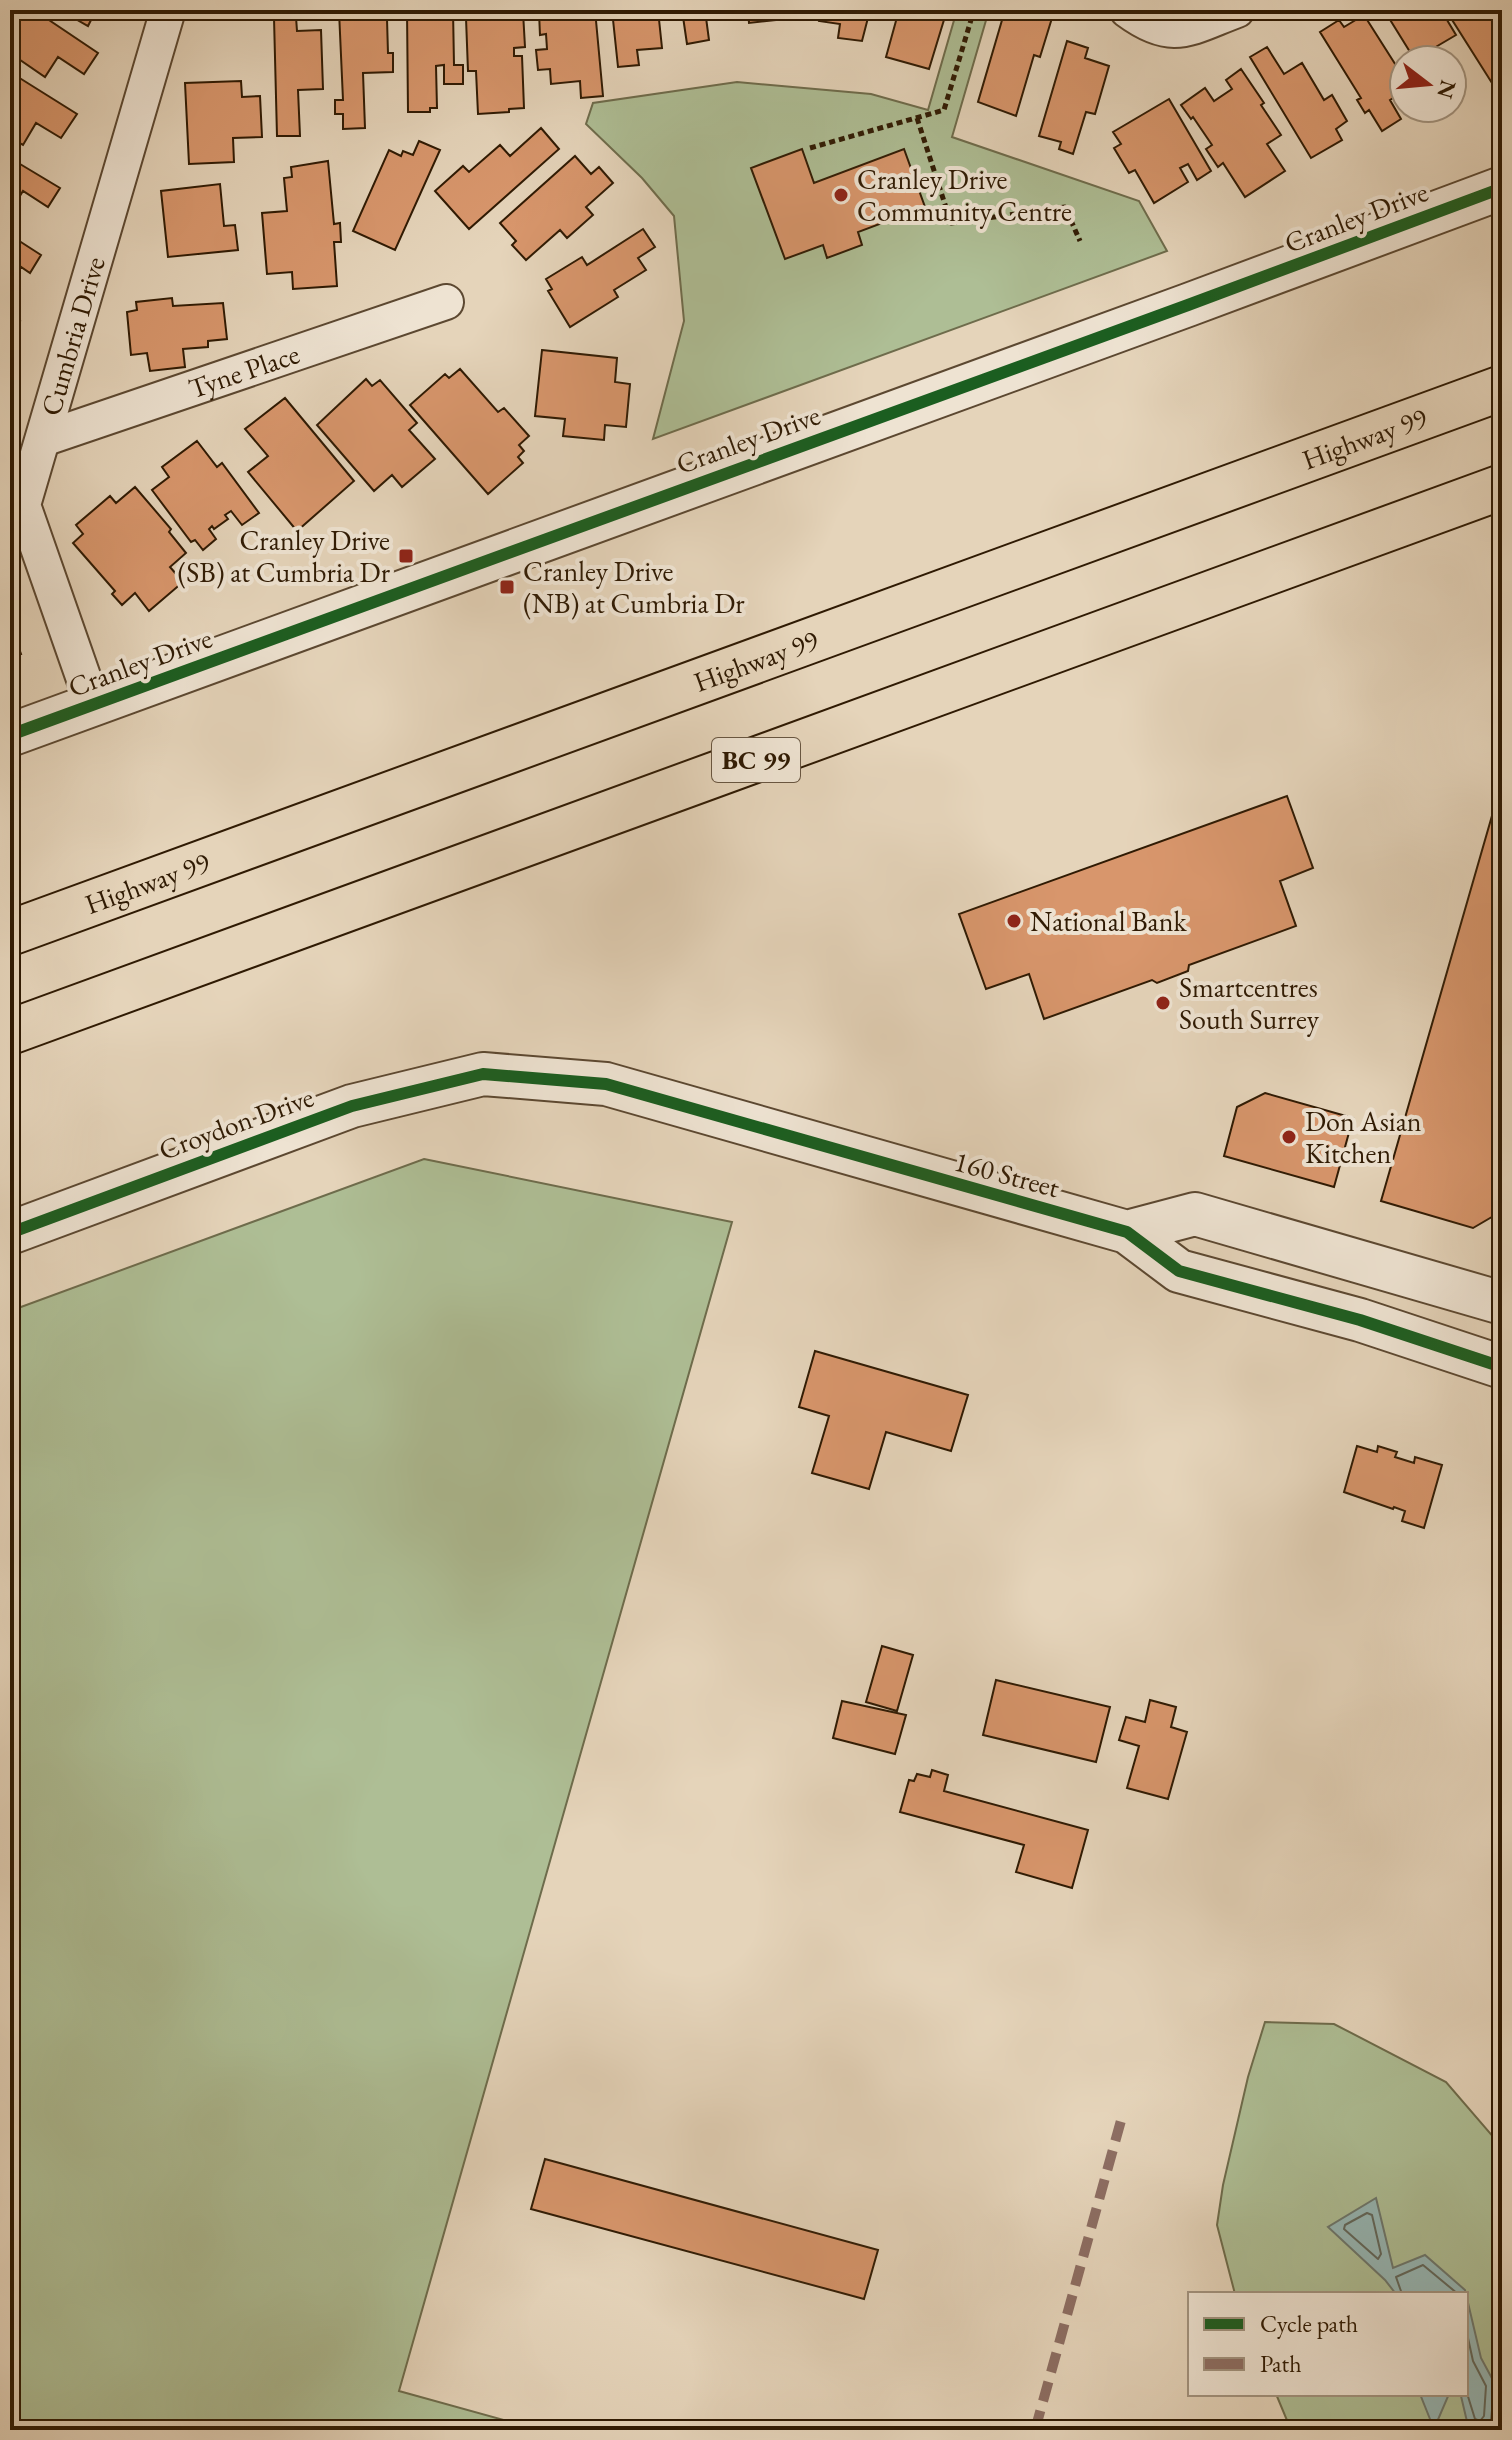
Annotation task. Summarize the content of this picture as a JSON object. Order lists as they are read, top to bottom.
{
  "streets": {
    "highway": ["Highway 99", "BC 99"],
    "street": [
      "Cranley Drive",
      "Cumbria Drive",
      "Tyne Place",
      "Croydon Drive",
      "160 Street"
    ]
  },
  "crossings": [
    ["Cranley Drive", "Cumbria Drive"],
    ["Cumbria Drive", "Tyne Place"],
    ["Croydon Drive", "160 Street"]
  ],
  "places": {
    "other": [
      "Cranley Drive Community Centre",
      "National Bank",
      "Smartcentres South Surrey",
      "Don Asian Kitchen"
    ],
    "transit": ["Cranley Drive (SB) at Cumbria Dr", "Cranley Drive (NB) at Cumbria Dr"]
  },
  "legend": ["Cycle path", "Path"],
  "north": "right"
}
